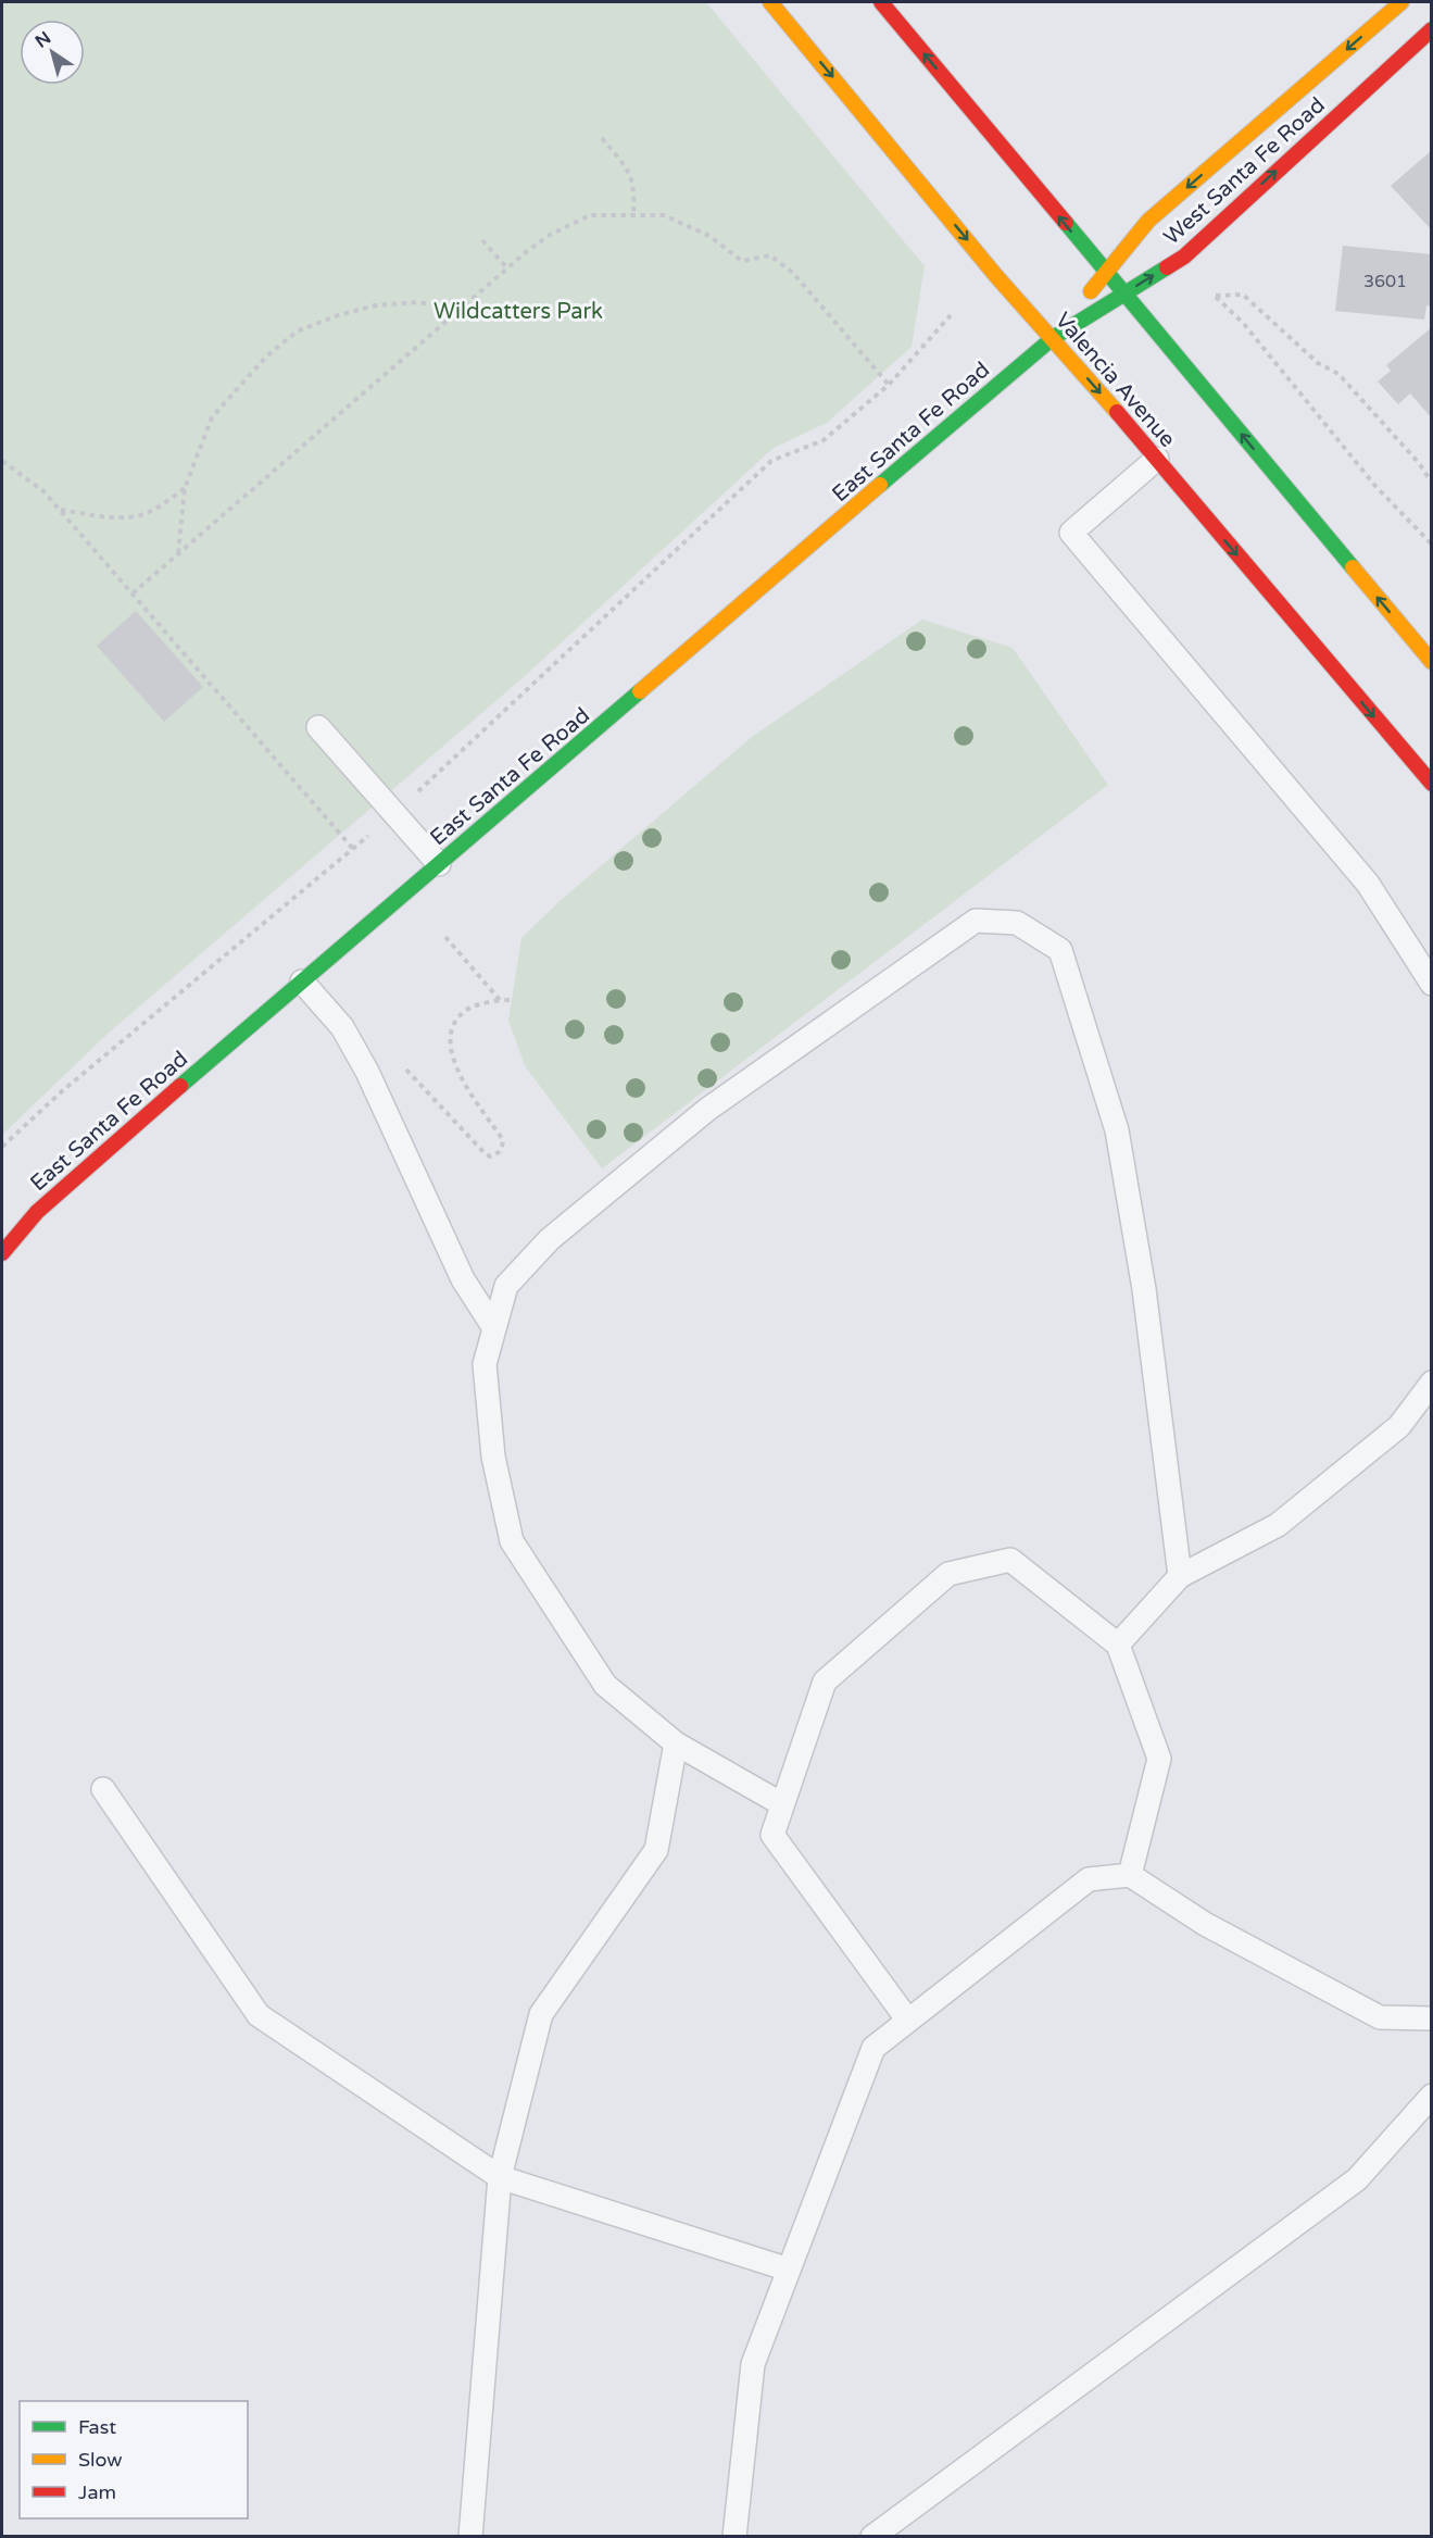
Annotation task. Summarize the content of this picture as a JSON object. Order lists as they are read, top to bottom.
{
  "streets": {
    "street": ["West Santa Fe Road", "Valencia Avenue", "East Santa Fe Road"]
  },
  "crossings": [
    ["West Santa Fe Road", "Valencia Avenue"],
    ["West Santa Fe Road", "East Santa Fe Road"],
    ["Valencia Avenue", "East Santa Fe Road"]
  ],
  "parks": ["Wildcatters Park"],
  "house_numbers": ["3601"],
  "legend": ["Fast", "Slow", "Jam"],
  "north": "top left"
}
